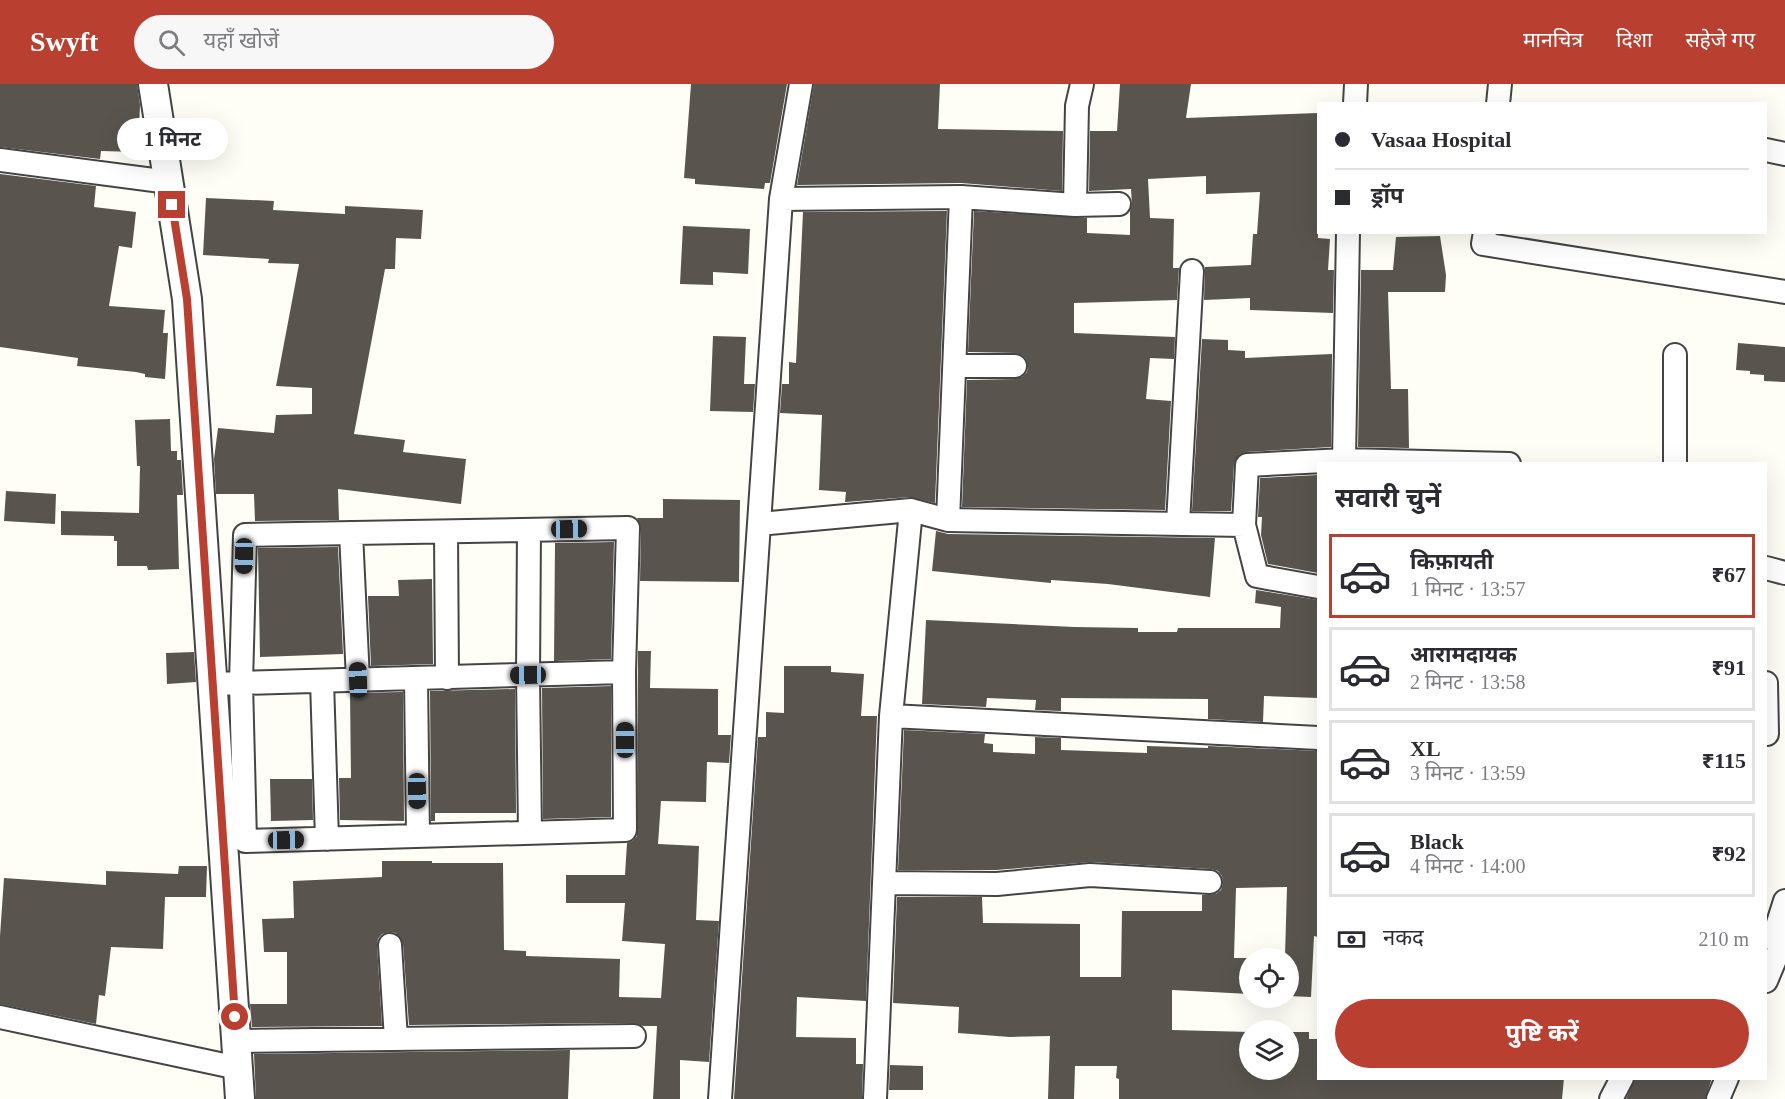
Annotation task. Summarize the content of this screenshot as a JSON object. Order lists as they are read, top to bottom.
{
  "page": {
    "header": "Swyft",
    "search": "यहाँ खोजें",
    "nav": ["मानचित्र", "दिशा", "सहेजे गए"],
    "banner": ["Vasaa Hospital", "ड्रॉप"],
    "bubble": "1 मिनट",
    "heading": "सवारी चुनें",
    "list": [
      {
        "name": "किफ़ायती",
        "note": "1 मिनट · 13:57",
        "value": "₹67"
      },
      {
        "name": "आरामदायक",
        "note": "2 मिनट · 13:58",
        "value": "₹91"
      },
      {
        "name": "XL",
        "note": "3 मिनट · 13:59",
        "value": "₹115"
      },
      {
        "name": "Black",
        "note": "4 मिनट · 14:00",
        "value": "₹92"
      }
    ],
    "pay": ["नकद", "210 m"],
    "buttons": "पुष्टि करें"
  }
}
